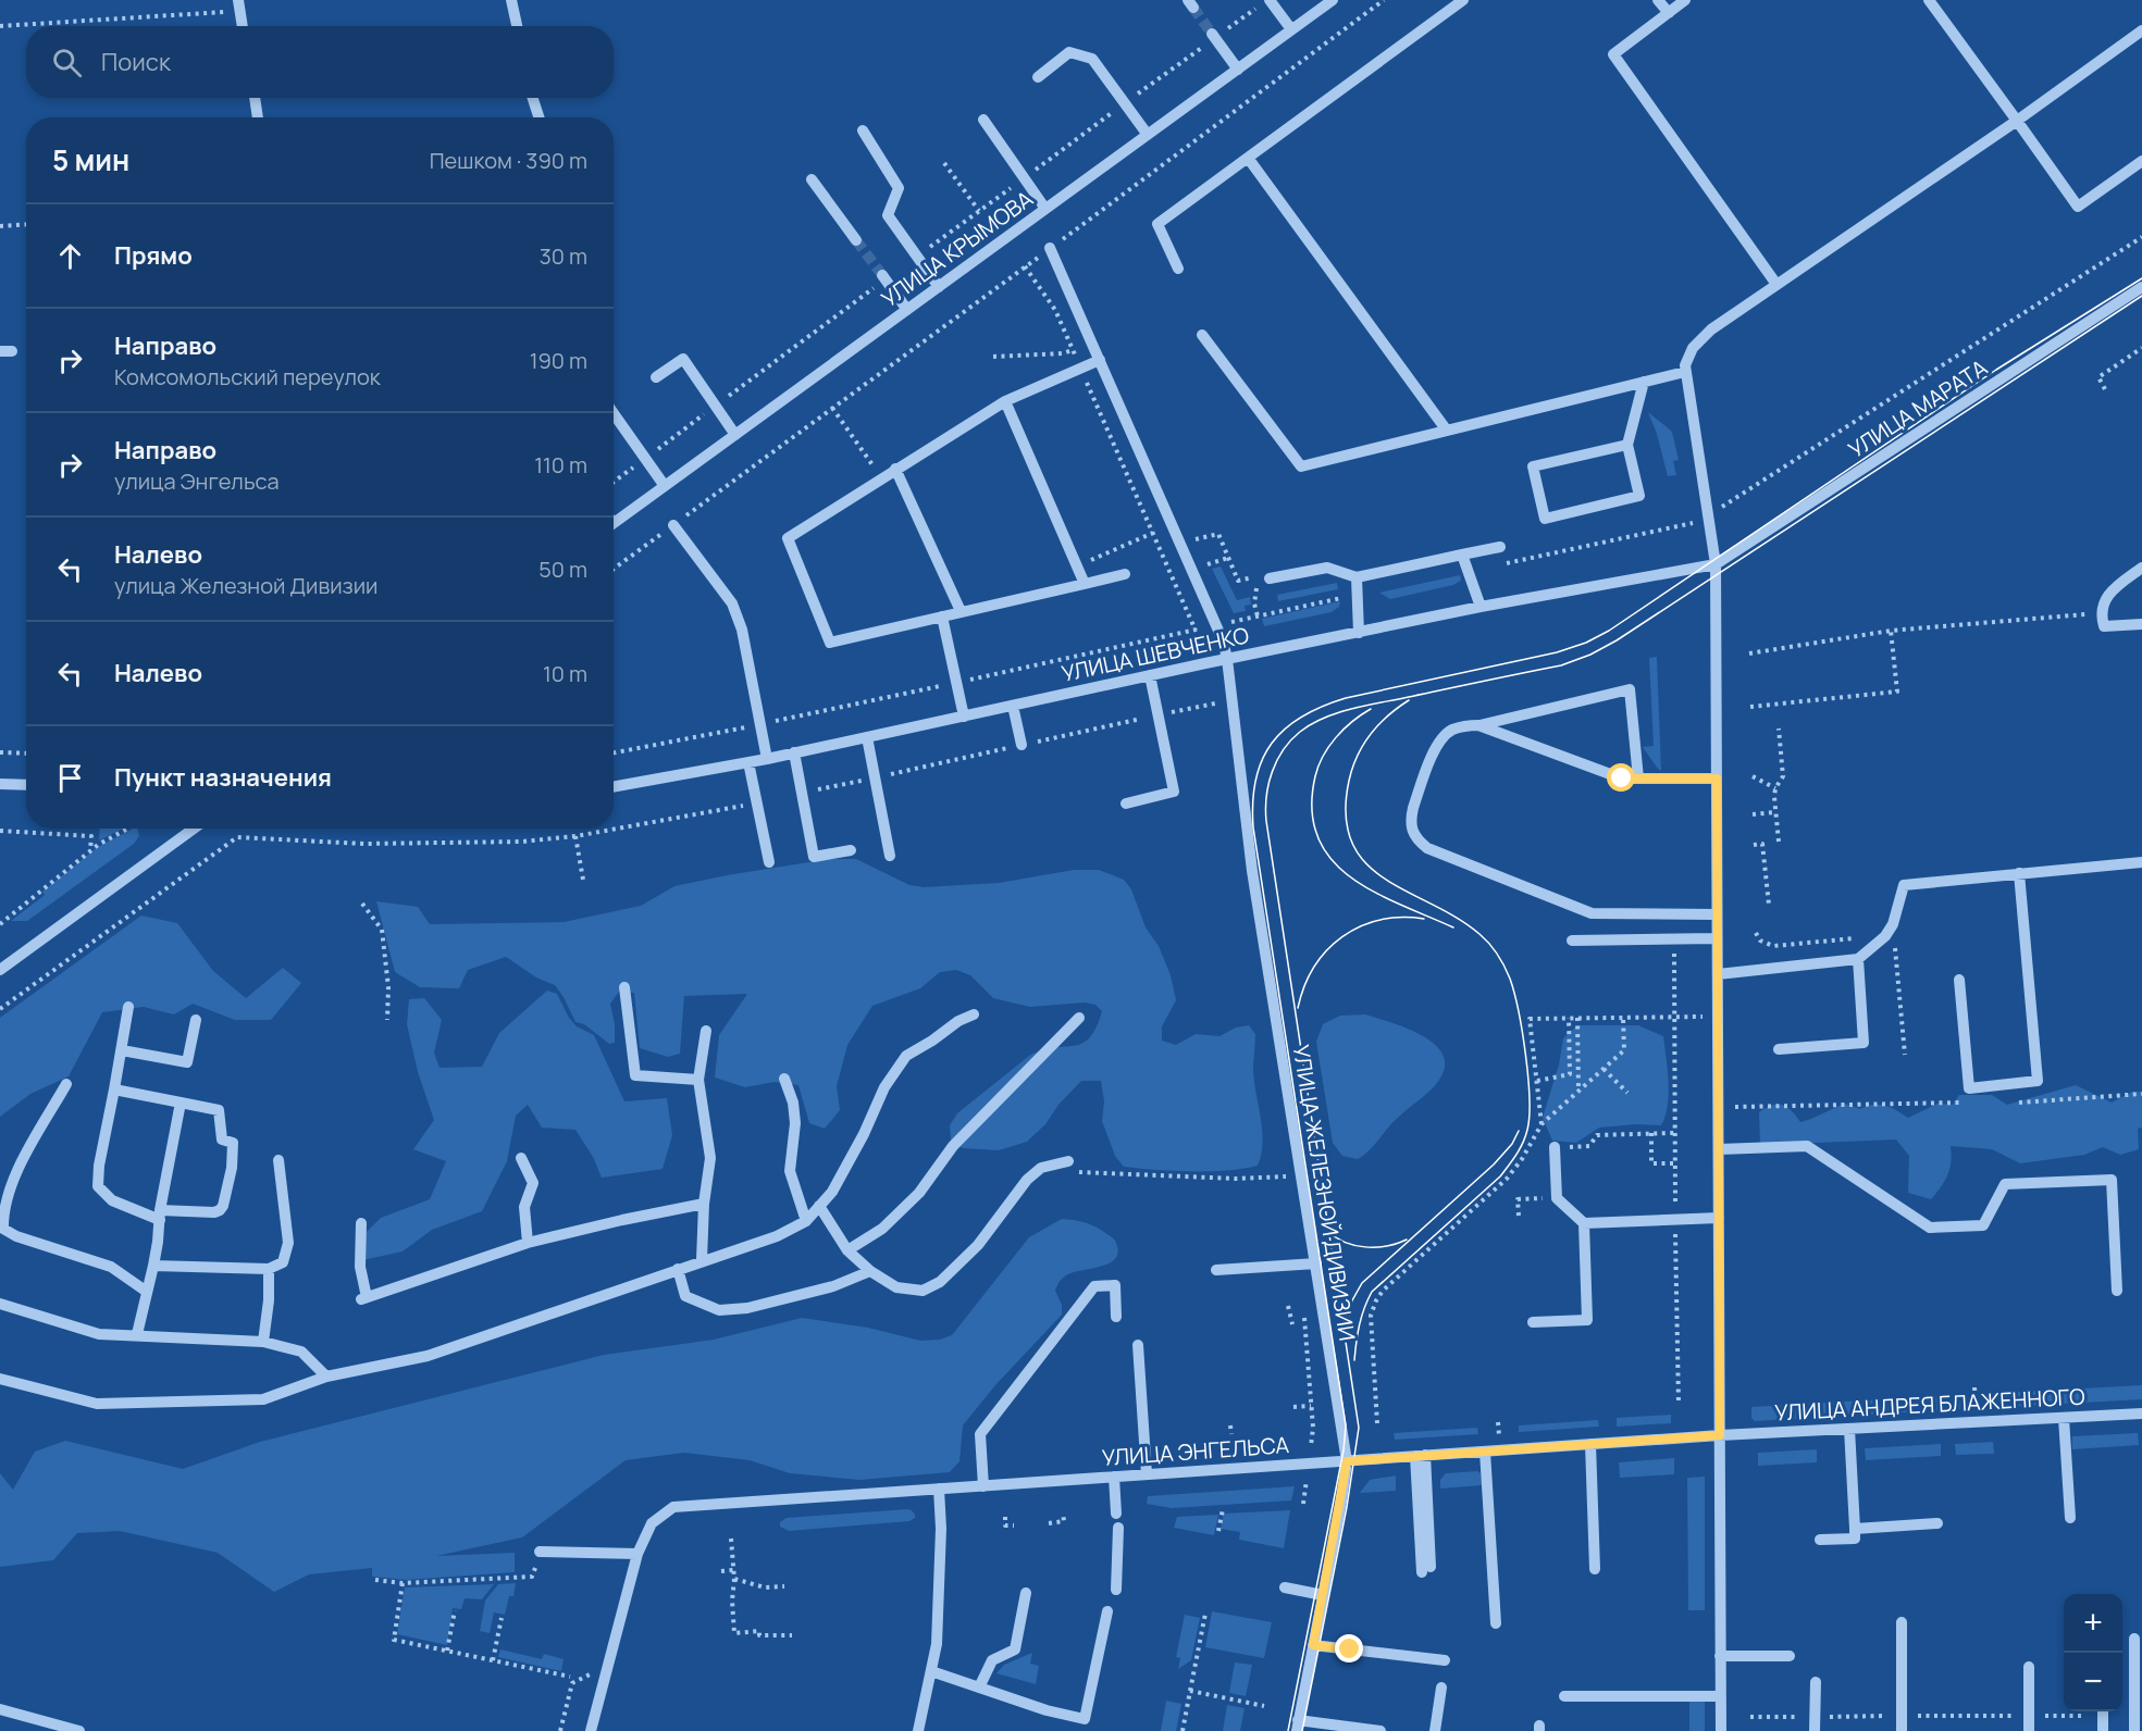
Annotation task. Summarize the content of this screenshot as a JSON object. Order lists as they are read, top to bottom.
{
  "streets": {
    "street": [
      "УЛИЦА КРЫМОВА",
      "УЛИЦА МАРАТА",
      "УЛИЦА ШЕВЧЕНКО",
      "УЛИЦА ЖЕЛЕЗНОЙ ДИВИЗИИ",
      "УЛИЦА АНДРЕЯ БЛАЖЕННОГО",
      "УЛИЦА ЭНГЕЛЬСА"
    ]
  },
  "crossings": [
    ["УЛИЦА МАРАТА", "УЛИЦА ШЕВЧЕНКО"],
    ["УЛИЦА ШЕВЧЕНКО", "УЛИЦА ЖЕЛЕЗНОЙ ДИВИЗИИ"],
    ["УЛИЦА ЖЕЛЕЗНОЙ ДИВИЗИИ", "УЛИЦА ЭНГЕЛЬСА"],
    ["УЛИЦА АНДРЕЯ БЛАЖЕННОГО", "УЛИЦА ЭНГЕЛЬСА"]
  ],
  "page": {
    "search": "Поиск",
    "heading": ["5 мин", "Пешком · 390 m"],
    "list": [
      ["Прямо", "30 m"],
      ["Направо", "Комсомольский переулок", "190 m"],
      ["Направо", "улица Энгельса", "110 m"],
      ["Налево", "улица Железной Дивизии", "50 m"],
      ["Налево", "10 m"],
      "Пункт назначения"
    ],
    "map_buttons": ["+", "−"]
  }
}
